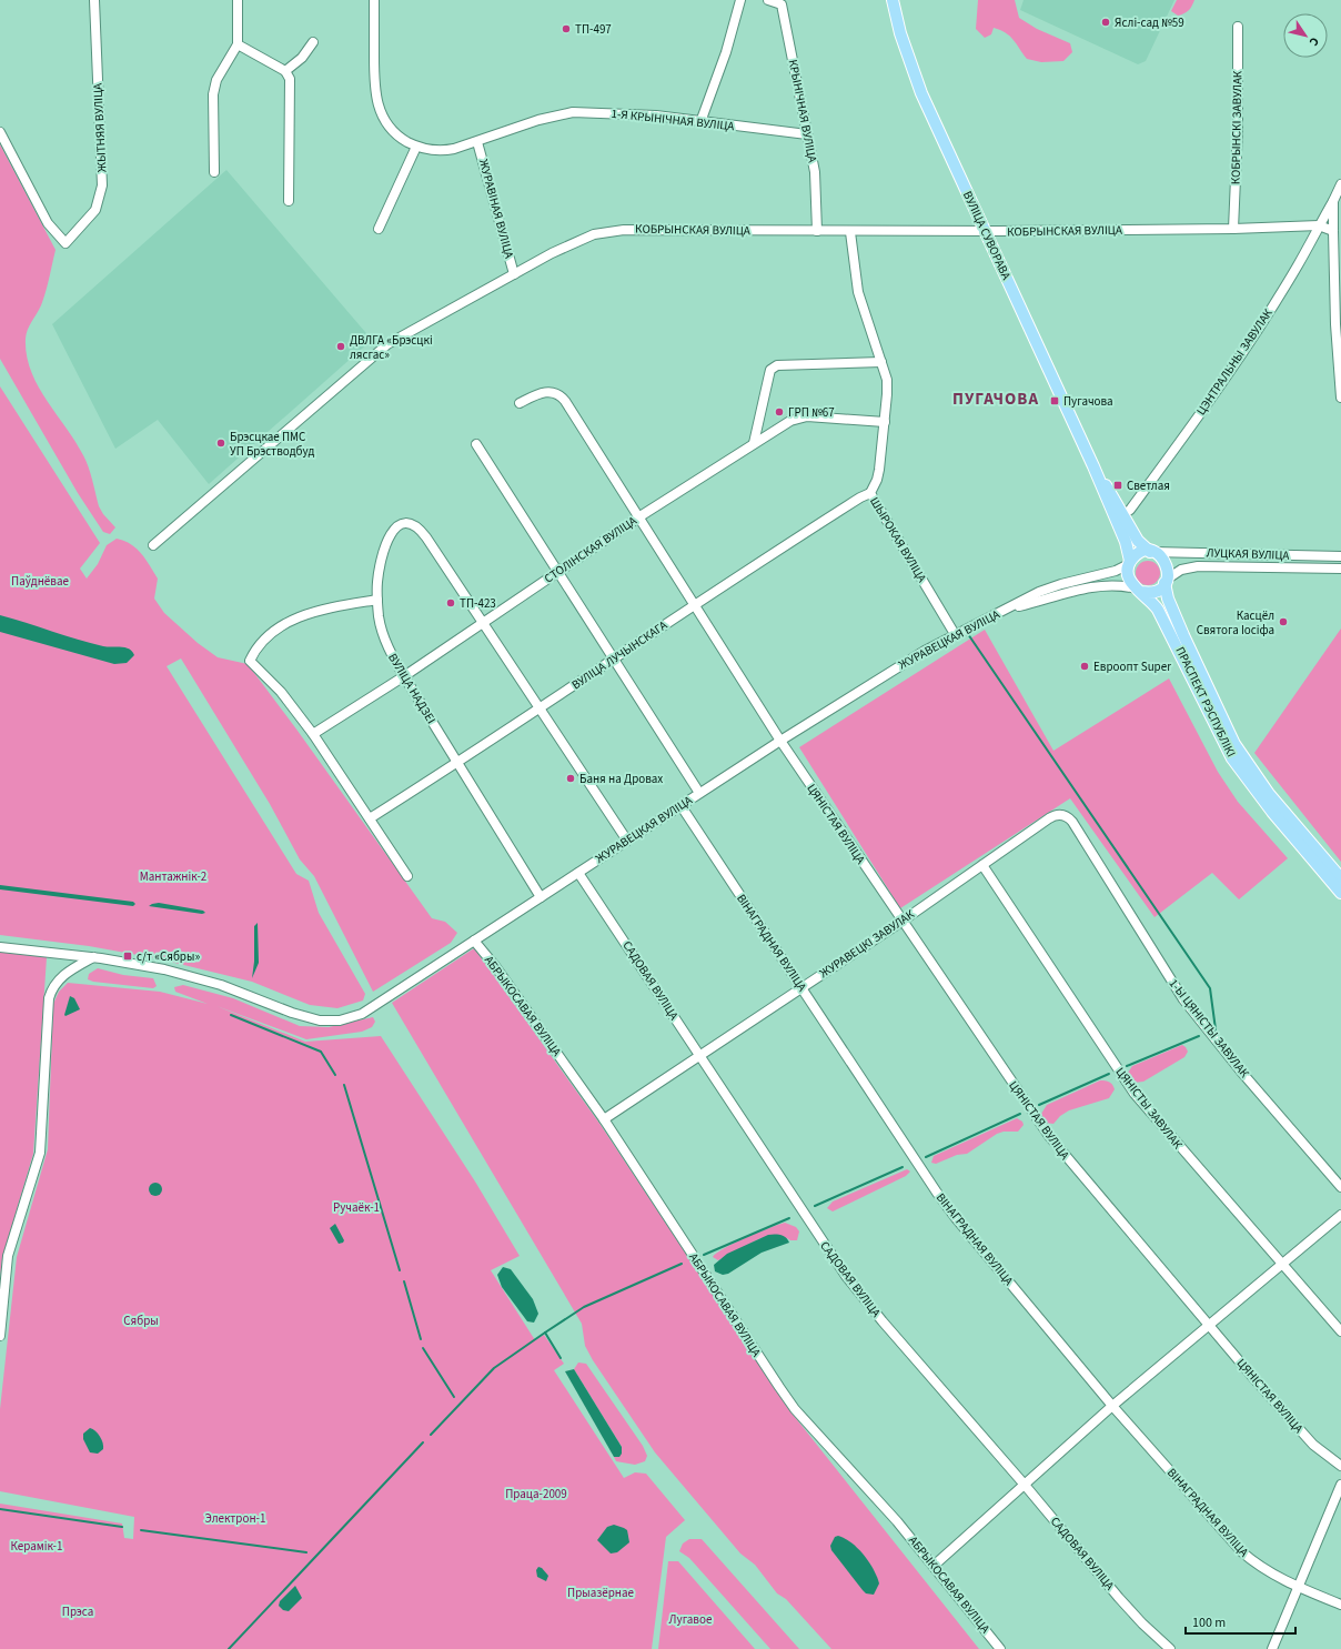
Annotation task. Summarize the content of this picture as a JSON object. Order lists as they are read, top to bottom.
{
  "streets": {
    "main road": ["ВУЛІЦА СУВОРАВА", "ПРАСПЕКТ РЭСПУБЛІКІ"],
    "street": [
      "КРЫНІЧНАЯ ВУЛІЦА",
      "1-Я КРЫНІЧНАЯ ВУЛІЦА",
      "ЖЫТНЯЯ ВУЛІЦА",
      "КОБРЫНСКІ ЗАВУЛАК",
      "ЖУРАВІНАЯ ВУЛІЦА",
      "КОБРЫНСКАЯ ВУЛІЦА",
      "ЦЭНТРАЛЬНЫ ЗАВУЛАК",
      "ШЫРОКАЯ ВУЛІЦА",
      "СТОЛІНСКАЯ ВУЛІЦА",
      "ЛУЦКАЯ ВУЛІЦА",
      "ЖУРАВЕЦКАЯ ВУЛІЦА",
      "ВУЛІЦА ЛУЧЫНСКАГА",
      "ВУЛІЦА НАДЗЕІ",
      "ЦЯНІСТАЯ ВУЛІЦА",
      "ВІНАГРАДНАЯ ВУЛІЦА",
      "ЖУРАВЕЦКІ ЗАВУЛАК",
      "САДОВАЯ ВУЛІЦА",
      "АБРЫКОСАВАЯ ВУЛІЦА",
      "1-Ы ЦЯНІСТЫ ЗАВУЛАК",
      "ЦЯНІСТЫ ЗАВУЛАК"
    ]
  },
  "crossings": [
    ["КРЫНІЧНАЯ ВУЛІЦА", "1-Я КРЫНІЧНАЯ ВУЛІЦА"],
    ["КРЫНІЧНАЯ ВУЛІЦА", "КОБРЫНСКАЯ ВУЛІЦА"],
    ["1-Я КРЫНІЧНАЯ ВУЛІЦА", "ЖУРАВІНАЯ ВУЛІЦА"],
    ["КОБРЫНСКІ ЗАВУЛАК", "КОБРЫНСКАЯ ВУЛІЦА"],
    ["ЖУРАВІНАЯ ВУЛІЦА", "КОБРЫНСКАЯ ВУЛІЦА"],
    ["КОБРЫНСКАЯ ВУЛІЦА", "ВУЛІЦА СУВОРАВА"],
    ["КОБРЫНСКАЯ ВУЛІЦА", "ЦЭНТРАЛЬНЫ ЗАВУЛАК"],
    ["КОБРЫНСКАЯ ВУЛІЦА", "ШЫРОКАЯ ВУЛІЦА"],
    ["ВУЛІЦА СУВОРАВА", "ЦЭНТРАЛЬНЫ ЗАВУЛАК"],
    ["ВУЛІЦА СУВОРАВА", "ЛУЦКАЯ ВУЛІЦА"],
    ["ВУЛІЦА СУВОРАВА", "ЖУРАВЕЦКАЯ ВУЛІЦА"],
    ["ВУЛІЦА СУВОРАВА", "ПРАСПЕКТ РЭСПУБЛІКІ"],
    ["ШЫРОКАЯ ВУЛІЦА", "СТОЛІНСКАЯ ВУЛІЦА"],
    ["ШЫРОКАЯ ВУЛІЦА", "ЖУРАВЕЦКАЯ ВУЛІЦА"],
    ["ШЫРОКАЯ ВУЛІЦА", "ВУЛІЦА ЛУЧЫНСКАГА"],
    ["СТОЛІНСКАЯ ВУЛІЦА", "ВУЛІЦА НАДЗЕІ"],
    ["СТОЛІНСКАЯ ВУЛІЦА", "ЦЯНІСТАЯ ВУЛІЦА"],
    ["ЛУЦКАЯ ВУЛІЦА", "ЖУРАВЕЦКАЯ ВУЛІЦА"],
    ["ЛУЦКАЯ ВУЛІЦА", "ПРАСПЕКТ РЭСПУБЛІКІ"],
    ["ЖУРАВЕЦКАЯ ВУЛІЦА", "ВУЛІЦА НАДЗЕІ"],
    ["ЖУРАВЕЦКАЯ ВУЛІЦА", "ПРАСПЕКТ РЭСПУБЛІКІ"],
    ["ЖУРАВЕЦКАЯ ВУЛІЦА", "ЦЯНІСТАЯ ВУЛІЦА"],
    ["ЖУРАВЕЦКАЯ ВУЛІЦА", "ВІНАГРАДНАЯ ВУЛІЦА"],
    ["ЖУРАВЕЦКАЯ ВУЛІЦА", "САДОВАЯ ВУЛІЦА"],
    ["ЖУРАВЕЦКАЯ ВУЛІЦА", "АБРЫКОСАВАЯ ВУЛІЦА"],
    ["ВУЛІЦА ЛУЧЫНСКАГА", "ВУЛІЦА НАДЗЕІ"],
    ["ВУЛІЦА ЛУЧЫНСКАГА", "ЦЯНІСТАЯ ВУЛІЦА"],
    ["ЦЯНІСТАЯ ВУЛІЦА", "ЖУРАВЕЦКІ ЗАВУЛАК"],
    ["ВІНАГРАДНАЯ ВУЛІЦА", "ЖУРАВЕЦКІ ЗАВУЛАК"],
    ["ЖУРАВЕЦКІ ЗАВУЛАК", "САДОВАЯ ВУЛІЦА"],
    ["ЖУРАВЕЦКІ ЗАВУЛАК", "АБРЫКОСАВАЯ ВУЛІЦА"],
    ["ЖУРАВЕЦКІ ЗАВУЛАК", "1-Ы ЦЯНІСТЫ ЗАВУЛАК"],
    ["ЖУРАВЕЦКІ ЗАВУЛАК", "ЦЯНІСТЫ ЗАВУЛАК"]
  ],
  "districts": ["ПУГАЧОВА"],
  "parks": [
    "Паўднёвае",
    "Мантажнік-2",
    "Ручаёк-1",
    "Сябры",
    "Праца-2009",
    "Электрон-1",
    "Керамік-1",
    "Прыазёрнае",
    "Прэса",
    "Лугавое"
  ],
  "places": {
    "other": [
      "Яслі-сад №59",
      "ТП-497",
      "ДВЛГА «Брэсцкі лясгас»",
      "ГРП №67",
      "Брэсцкае ПМС УП Брэстводбуд",
      "ТП-423",
      "Касцёл Святога Іосіфа",
      "Евроопт Super",
      "Баня на Дровах"
    ],
    "transit": ["Пугачова", "Светлая", "с/т «Сябры»"]
  },
  "scale_bar": "100 m",
  "north": "bottom right"
}
